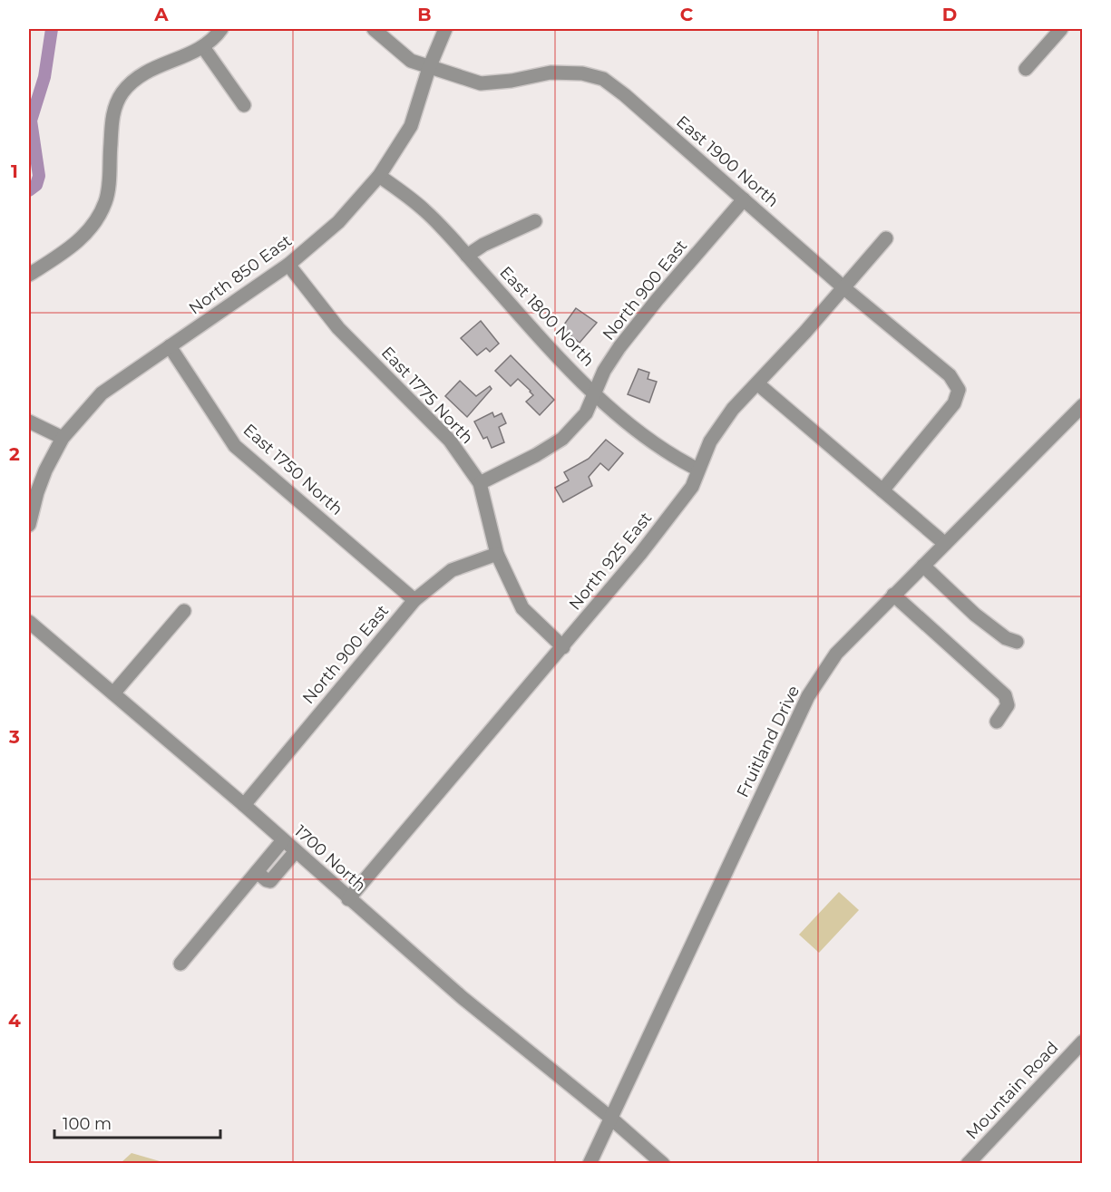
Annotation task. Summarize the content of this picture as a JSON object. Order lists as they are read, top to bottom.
{
  "streets": {
    "street": [
      "East 1900 North",
      "North 850 East",
      "North 900 East",
      "East 1800 North",
      "East 1775 North",
      "East 1750 North",
      "North 925 East",
      "Fruitland Drive",
      "1700 North",
      "Mountain Road"
    ]
  },
  "crossings": [
    ["East 1900 North", "North 850 East"],
    ["East 1900 North", "North 900 East"],
    ["East 1900 North", "North 925 East"],
    ["North 850 East", "East 1800 North"],
    ["North 850 East", "East 1775 North"],
    ["North 850 East", "East 1750 North"],
    ["North 900 East", "East 1800 North"],
    ["North 900 East", "East 1775 North"],
    ["North 900 East", "East 1750 North"],
    ["North 900 East", "1700 North"],
    ["East 1800 North", "North 925 East"],
    ["East 1775 North", "North 925 East"],
    ["North 925 East", "1700 North"],
    ["Fruitland Drive", "1700 North"]
  ],
  "scale_bar": "100 m",
  "grid": {
    "columns": [
      "A",
      "B",
      "C",
      "D"
    ],
    "rows": [
      "1",
      "2",
      "3",
      "4"
    ]
  }
}
